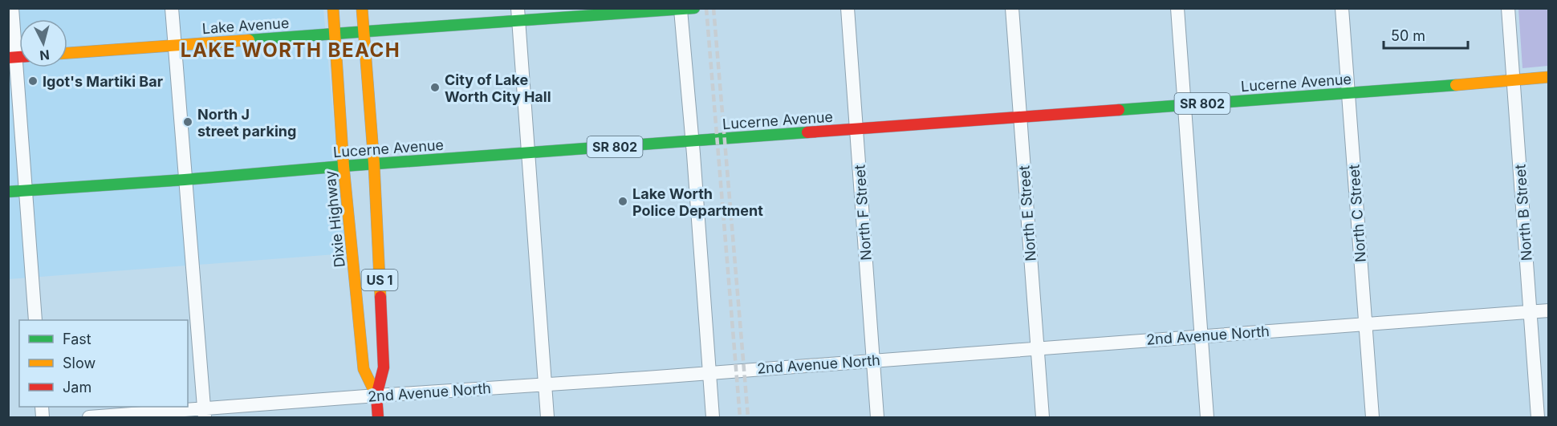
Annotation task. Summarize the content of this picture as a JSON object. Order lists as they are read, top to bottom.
{
  "streets": {
    "main road": [
      "Lake Avenue",
      "Lucerne Avenue",
      "SR 802",
      "Dixie Highway",
      "US 1"
    ],
    "street": [
      "North F Street",
      "North B Street",
      "North E Street",
      "North C Street",
      "2nd Avenue North"
    ]
  },
  "crossings": [
    ["Lake Avenue", "Dixie Highway"],
    ["Lucerne Avenue", "North F Street"],
    ["Lucerne Avenue", "North B Street"],
    ["Lucerne Avenue", "North E Street"],
    ["Lucerne Avenue", "North C Street"],
    ["Lucerne Avenue", "Dixie Highway"],
    ["North F Street", "2nd Avenue North"],
    ["North B Street", "2nd Avenue North"],
    ["North E Street", "2nd Avenue North"],
    ["North C Street", "2nd Avenue North"],
    ["Dixie Highway", "2nd Avenue North"]
  ],
  "districts": ["LAKE WORTH BEACH"],
  "places": [
    "Igot's Martiki Bar",
    "City of Lake Worth City Hall",
    "North J street parking",
    "Lake Worth Police Department"
  ],
  "legend": ["Fast", "Slow", "Jam"],
  "scale_bar": "50 m",
  "north": "bottom"
}
